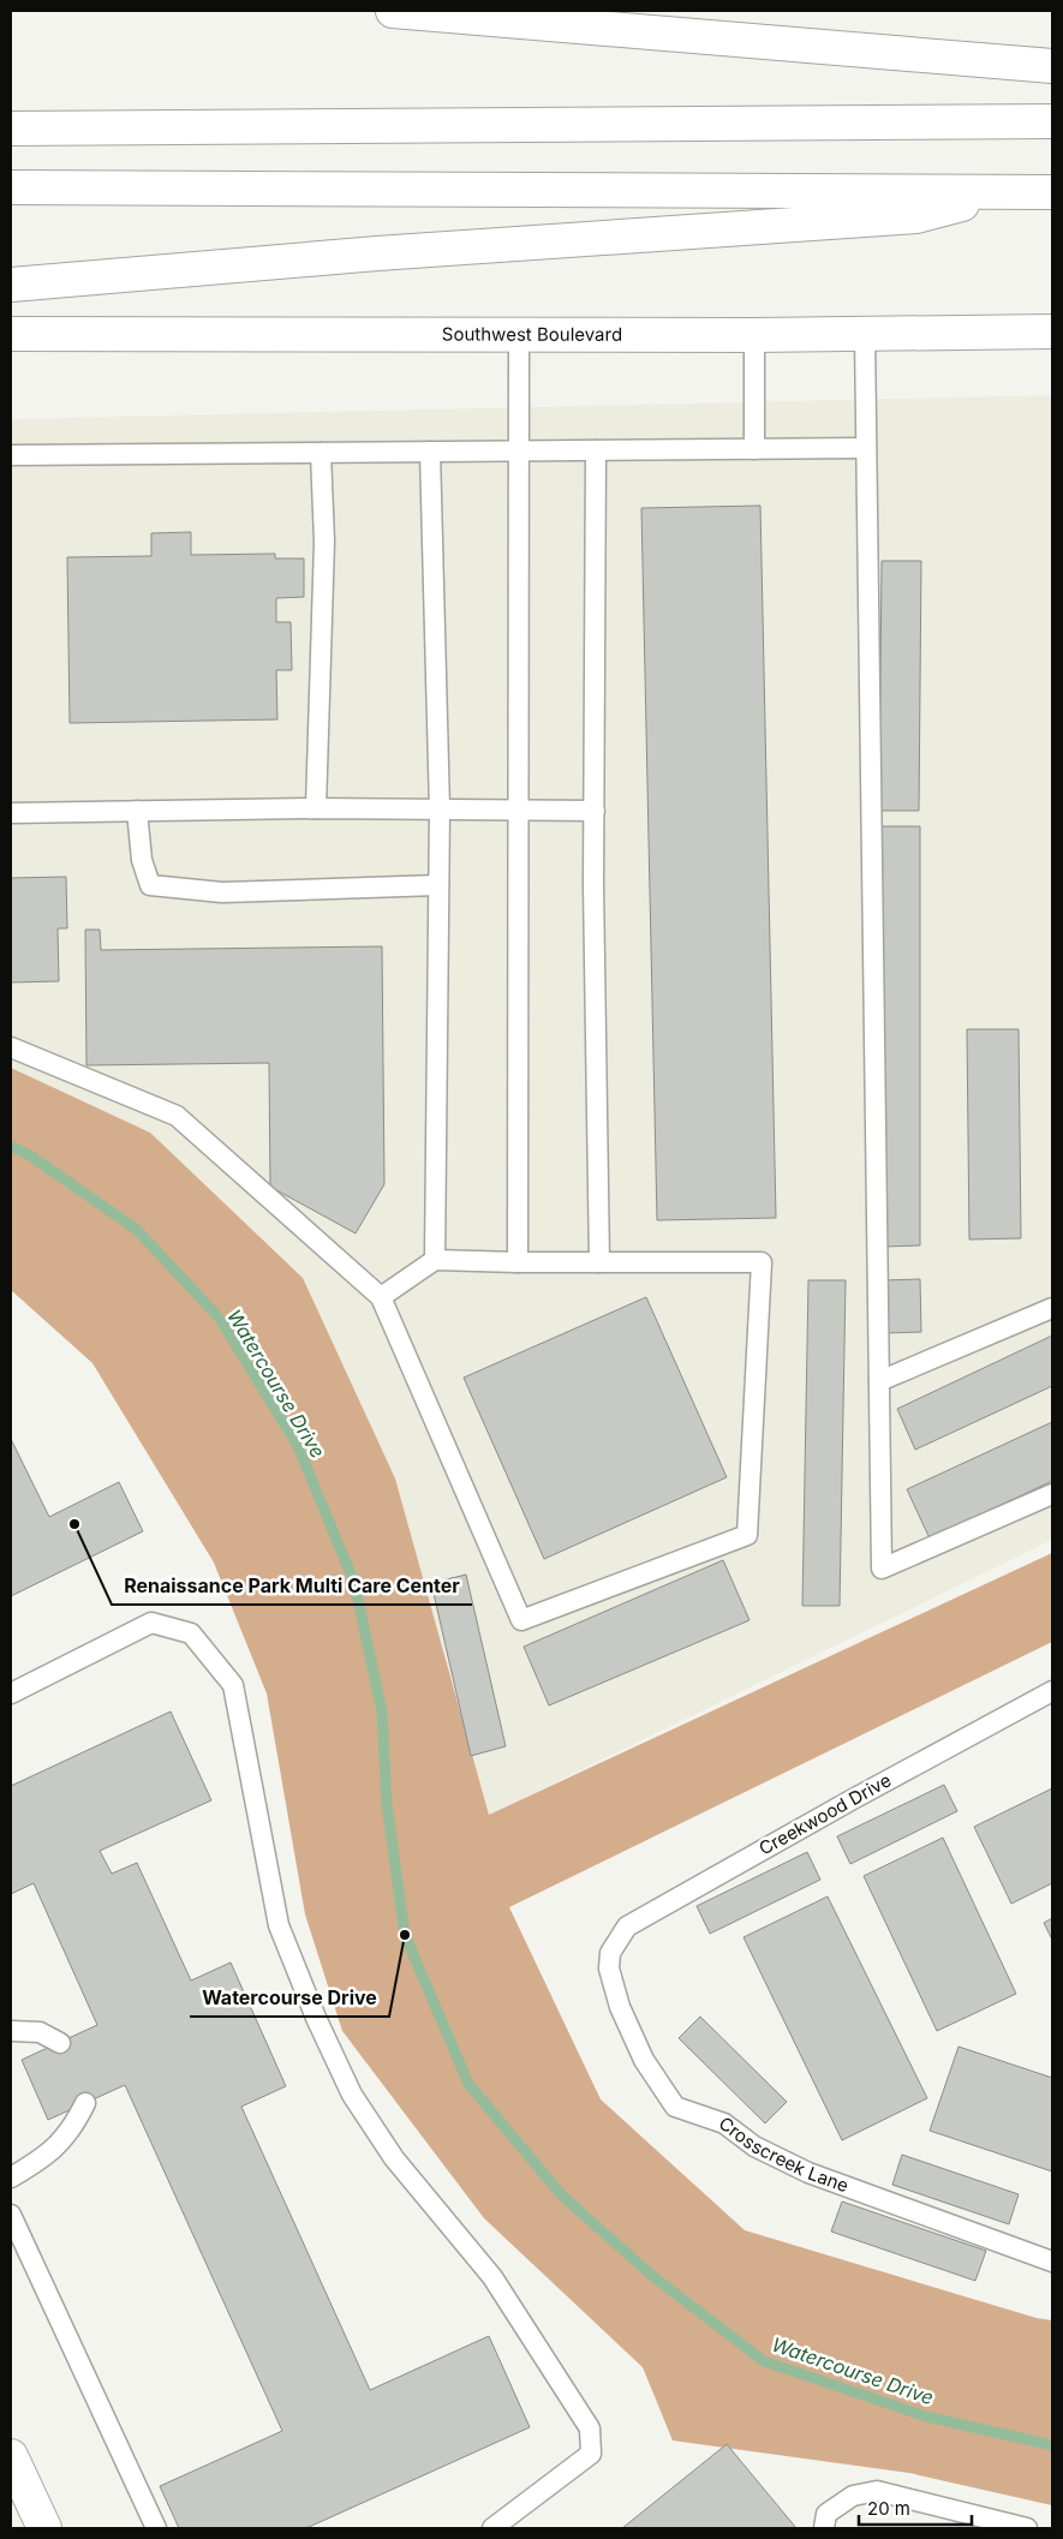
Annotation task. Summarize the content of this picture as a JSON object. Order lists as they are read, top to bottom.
{
  "streets": {
    "main road": ["Southwest Boulevard"],
    "lane": ["Creekwood Drive", "Crosscreek Lane"]
  },
  "crossings": [
    ["Creekwood Drive", "Crosscreek Lane"]
  ],
  "water": ["Watercourse Drive"],
  "places": ["Renaissance Park Multi Care Center", "Watercourse Drive"],
  "scale_bar": "20 m"
}
